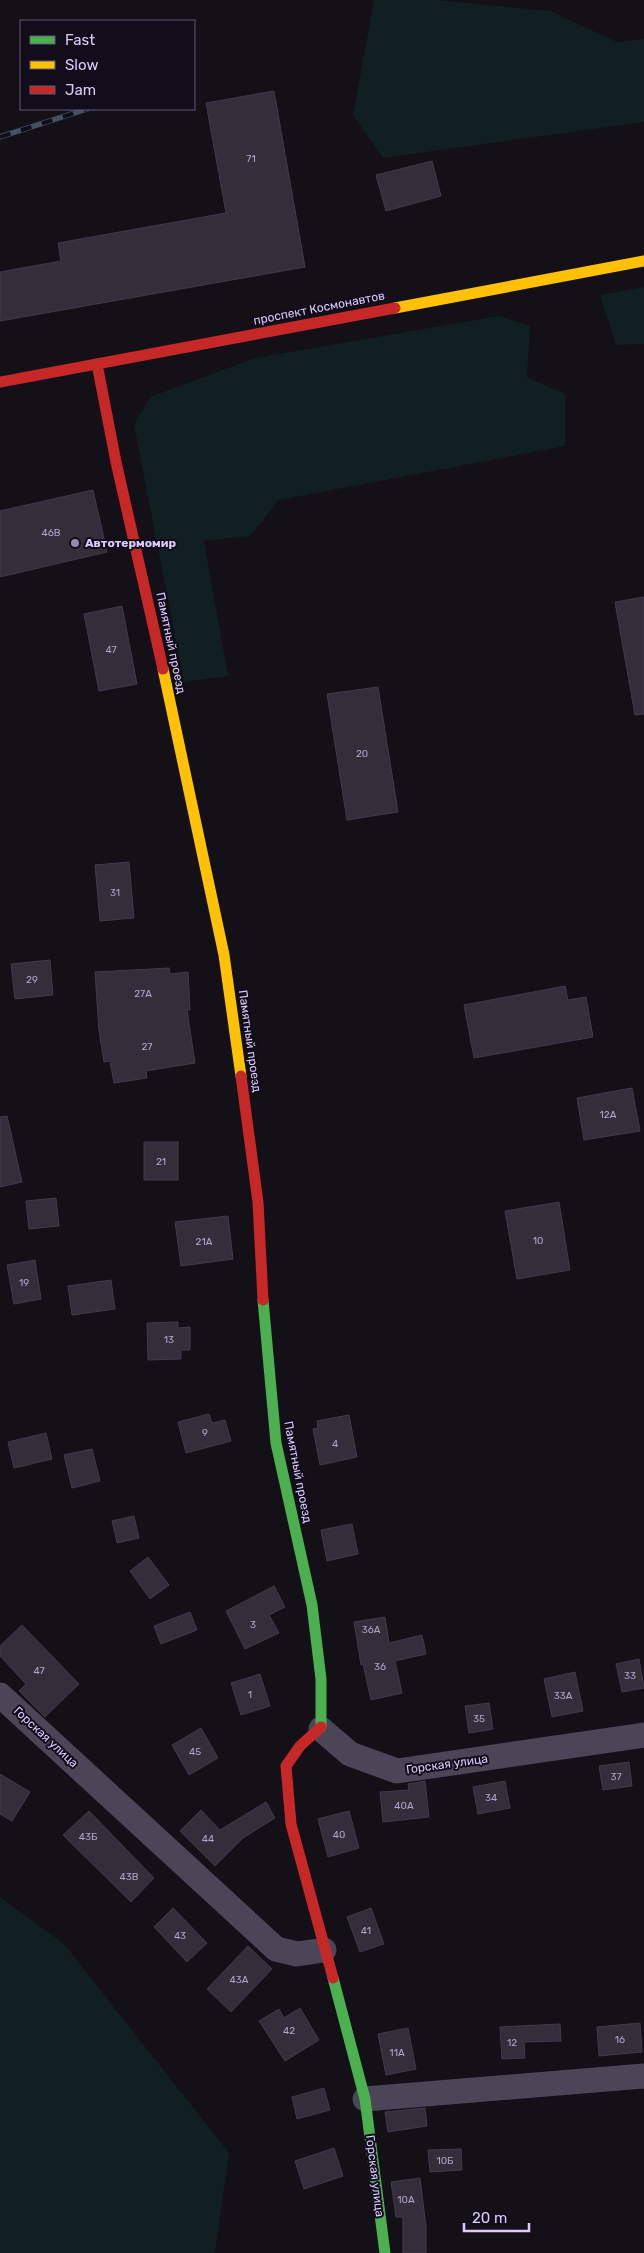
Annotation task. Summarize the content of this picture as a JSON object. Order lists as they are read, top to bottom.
{
  "streets": {
    "street": ["проспект Космонавтов", "Памятный проезд", "Горская улица"]
  },
  "crossings": [
    ["проспект Космонавтов", "Памятный проезд"],
    ["Памятный проезд", "Горская улица"]
  ],
  "places": ["Автотермомир"],
  "house_numbers": [
    "71",
    "46В",
    "47",
    "20",
    "31",
    "29",
    "27А",
    "27",
    "12А",
    "21",
    "10",
    "21А",
    "19",
    "13",
    "9",
    "4",
    "3",
    "36А",
    "36",
    "47",
    "33",
    "1",
    "33А",
    "35",
    "45",
    "37",
    "34",
    "40А",
    "40",
    "43Б",
    "44",
    "43В",
    "41",
    "43",
    "43А",
    "42",
    "16",
    "12",
    "11А",
    "10Б",
    "10А"
  ],
  "legend": ["Fast", "Slow", "Jam"],
  "scale_bar": "20 m"
}
